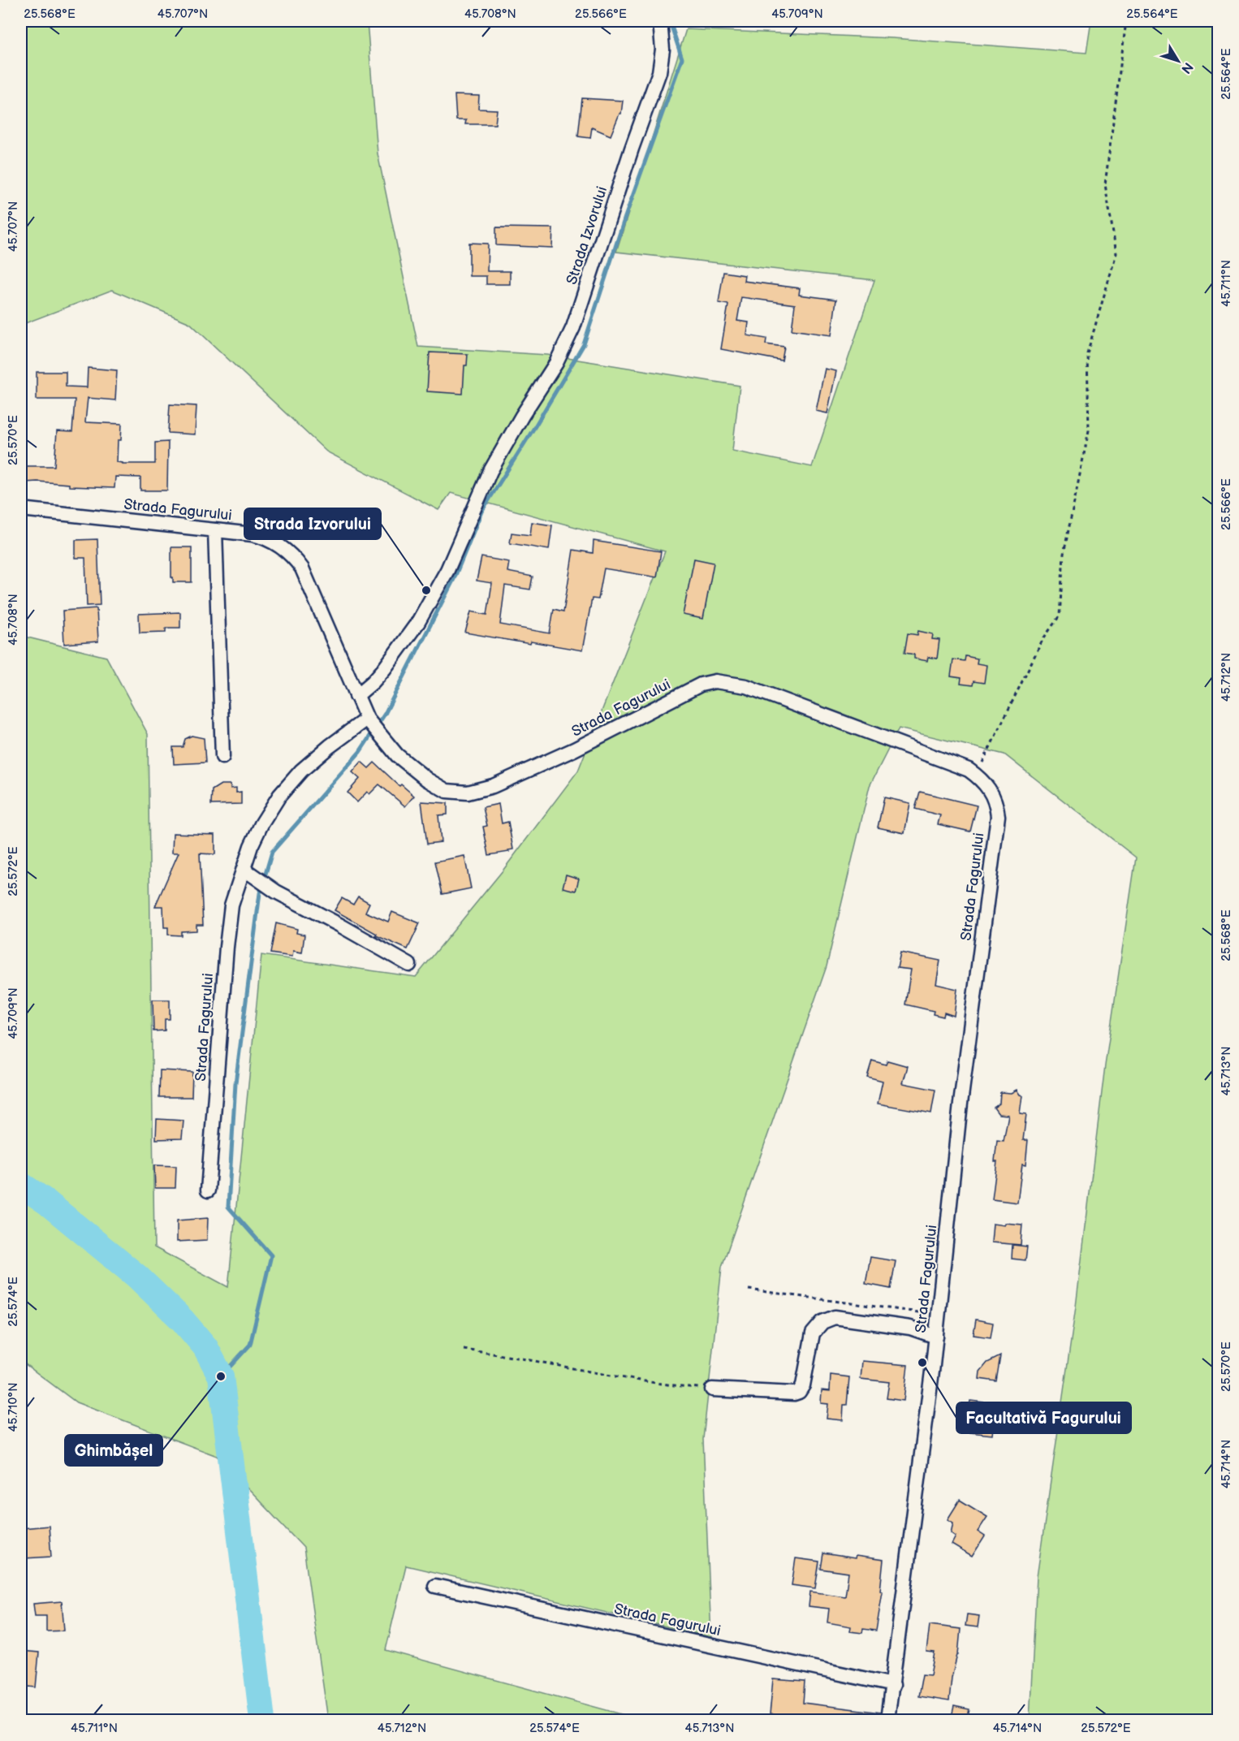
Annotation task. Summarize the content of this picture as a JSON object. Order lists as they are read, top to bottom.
{
  "streets": {
    "street": ["Strada Izvorului", "Strada Fagurului"]
  },
  "crossings": [
    ["Strada Izvorului", "Strada Fagurului"]
  ],
  "places": ["Strada Izvorului", "Facultativă Fagurului", "Ghimbășel"],
  "north": "bottom right",
  "coordinates": [
    "25.568°E",
    "45.707°N",
    "45.708°N",
    "25.566°E",
    "45.709°N",
    "25.564°E",
    "45.711°N",
    "25.570°E",
    "45.712°N",
    "25.572°E",
    "45.713°N",
    "25.574°E",
    "45.710°N",
    "45.714°N"
  ]
}
